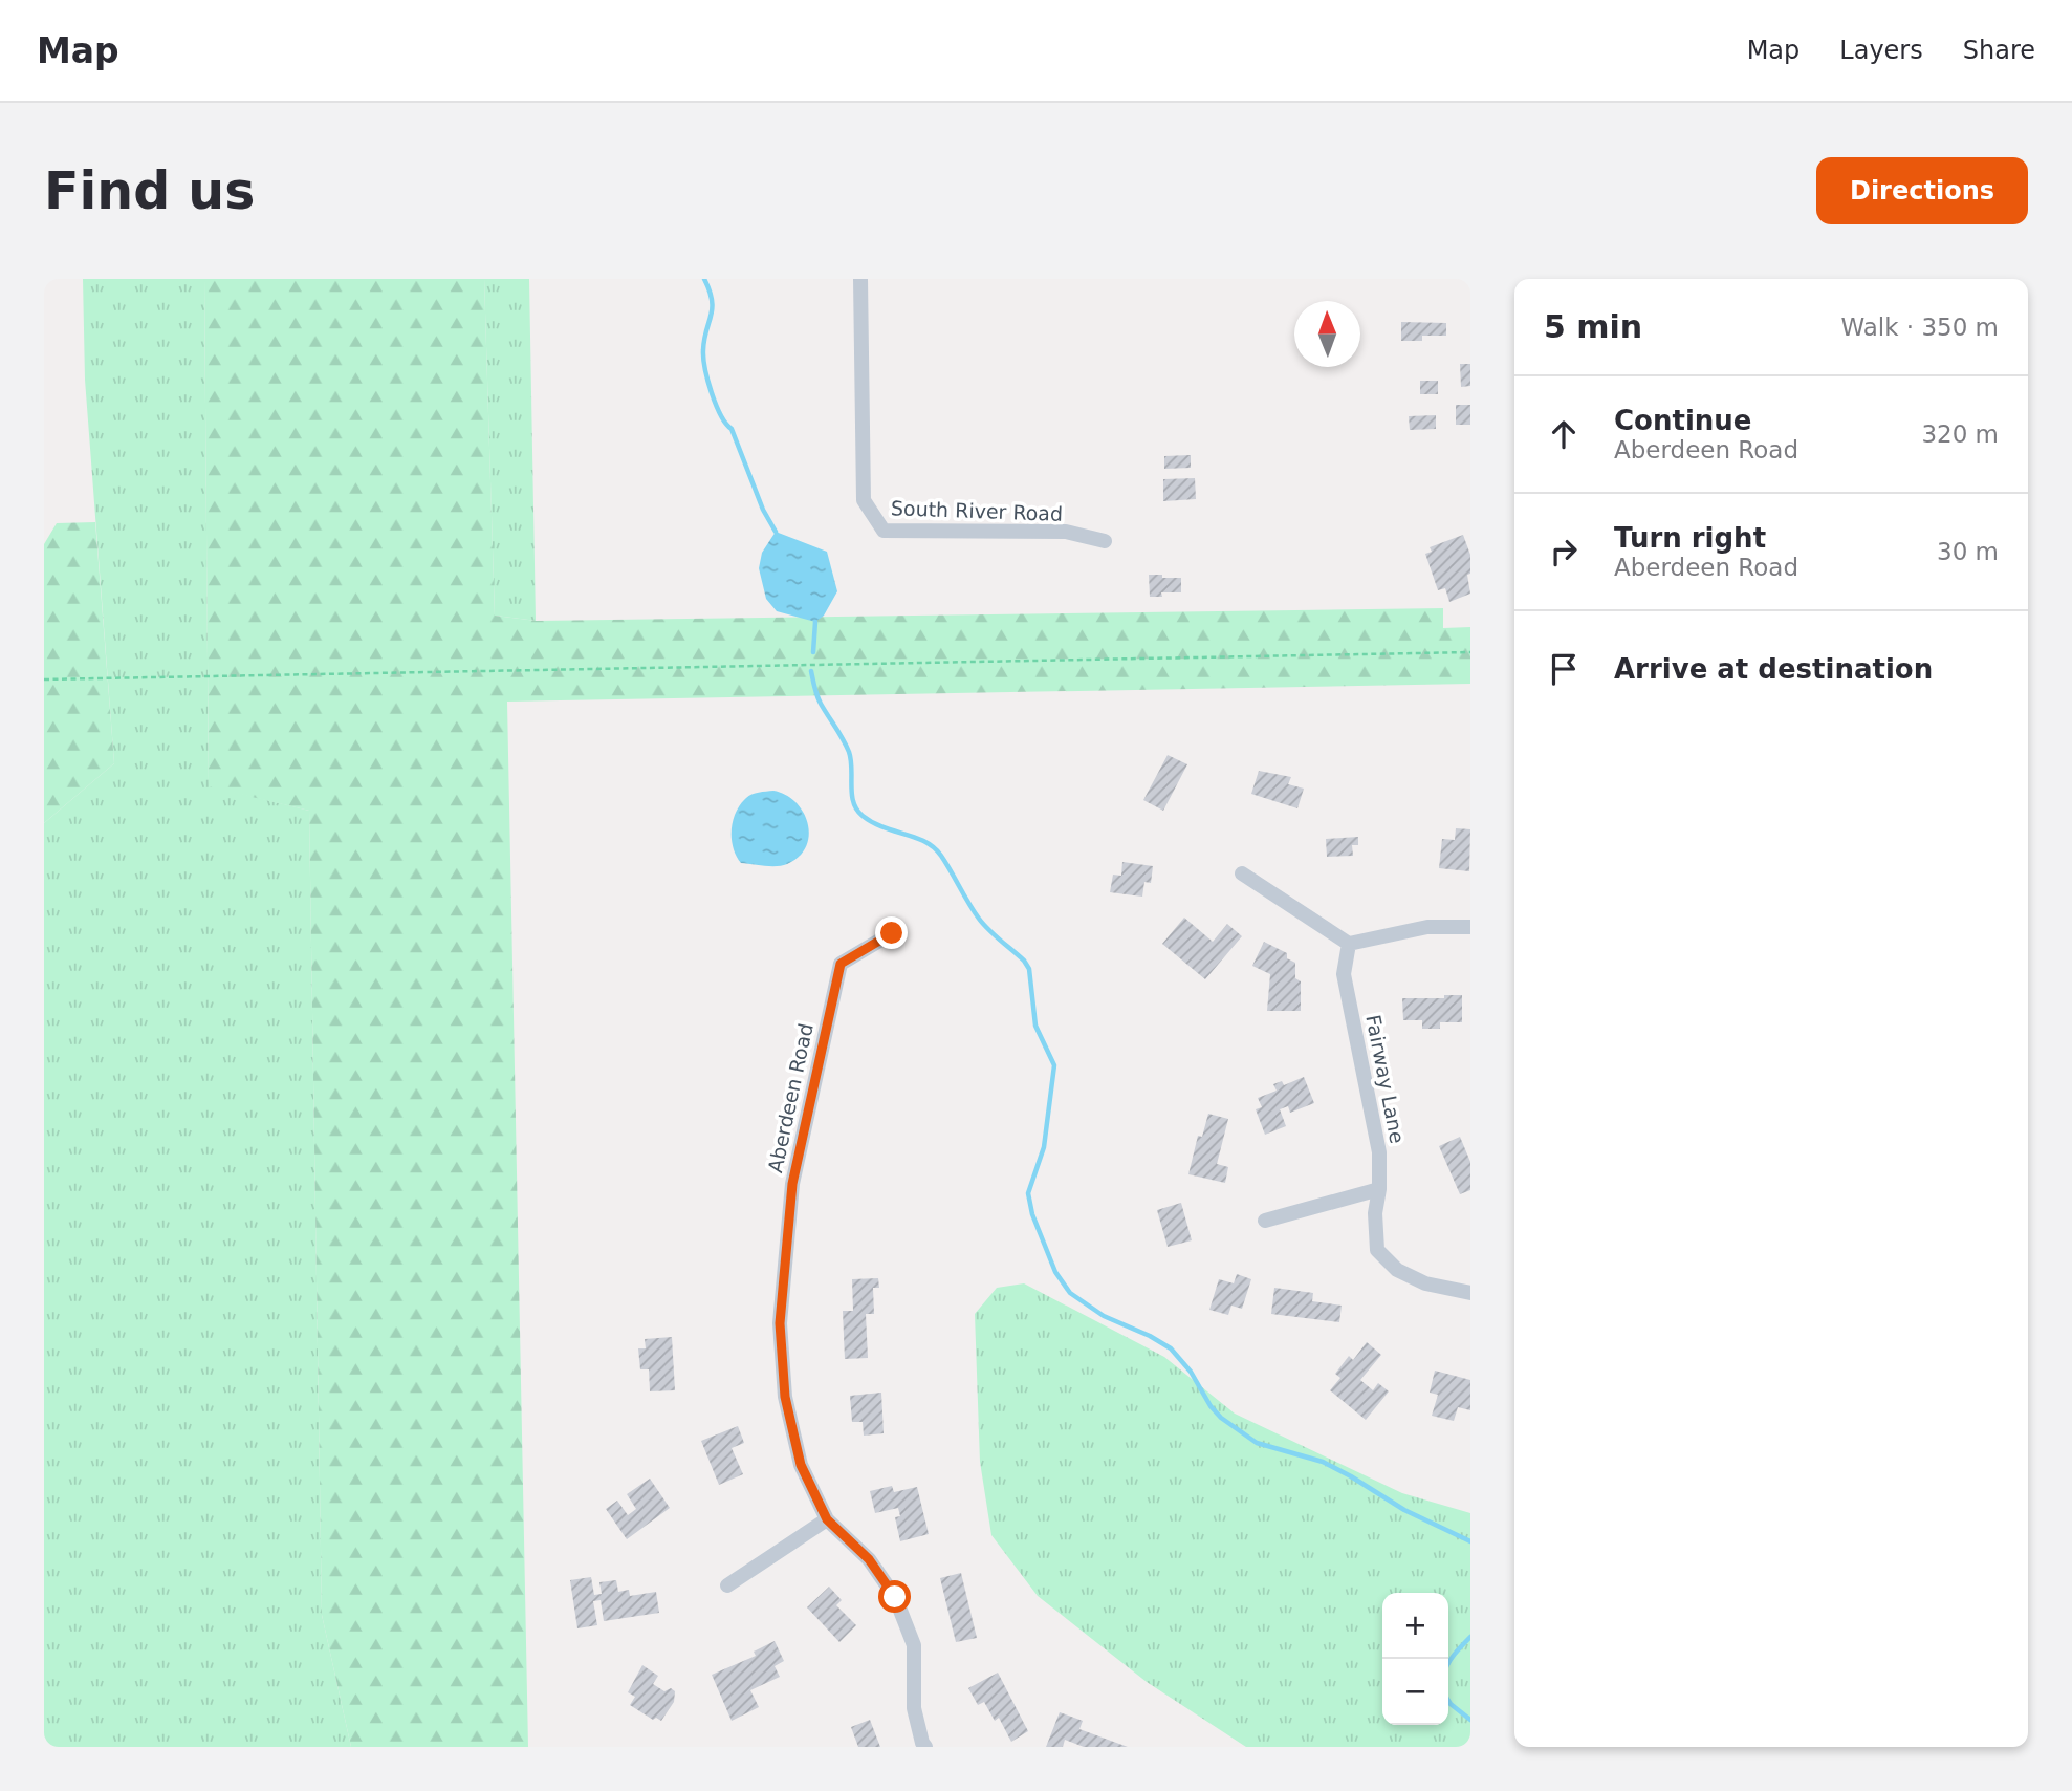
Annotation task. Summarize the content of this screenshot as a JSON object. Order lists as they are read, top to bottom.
{
  "streets": {
    "street": ["South River Road", "Fairway Lane", "Aberdeen Road"]
  },
  "north": "top",
  "page": {
    "header": "Map",
    "nav": ["Map", "Layers", "Share"],
    "buttons": "Directions",
    "title": "Find us",
    "heading": ["5 min", "Walk · 350 m"],
    "list": [
      ["Continue", "Aberdeen Road", "320 m"],
      ["Turn right", "Aberdeen Road", "30 m"],
      "Arrive at destination"
    ],
    "map_buttons": ["+", "−"]
  }
}
